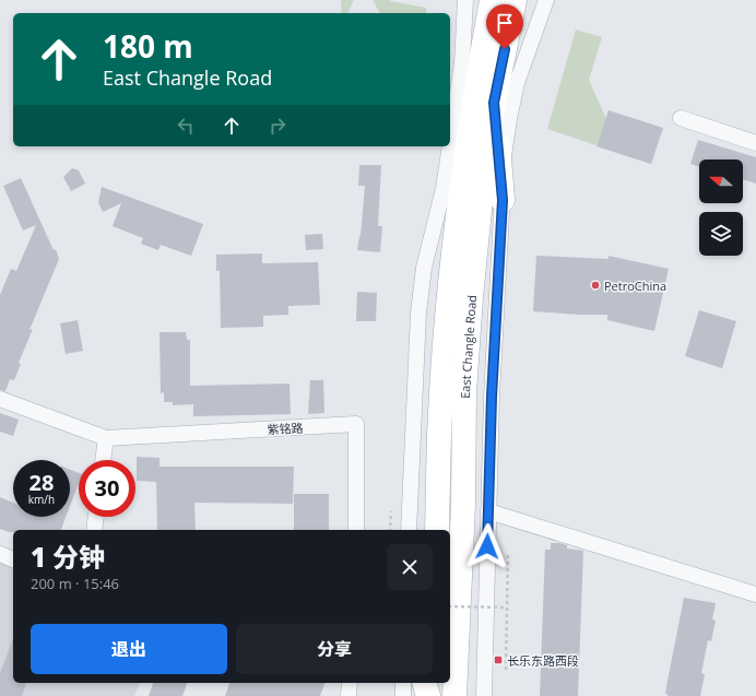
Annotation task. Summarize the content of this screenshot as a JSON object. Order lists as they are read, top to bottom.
{
  "streets": {
    "main road": ["East Changle Road"],
    "street": ["紫铭路"]
  },
  "places": {
    "other": ["PetroChina"],
    "transit": ["长乐东路西段"]
  },
  "north": "left",
  "page": {
    "turn": ["180 m", "East Changle Road"],
    "speed": "28 km/h",
    "limit": "30",
    "heading": ["1 分钟", "200 m · 15:46"],
    "buttons": ["退出", "分享"]
  }
}
